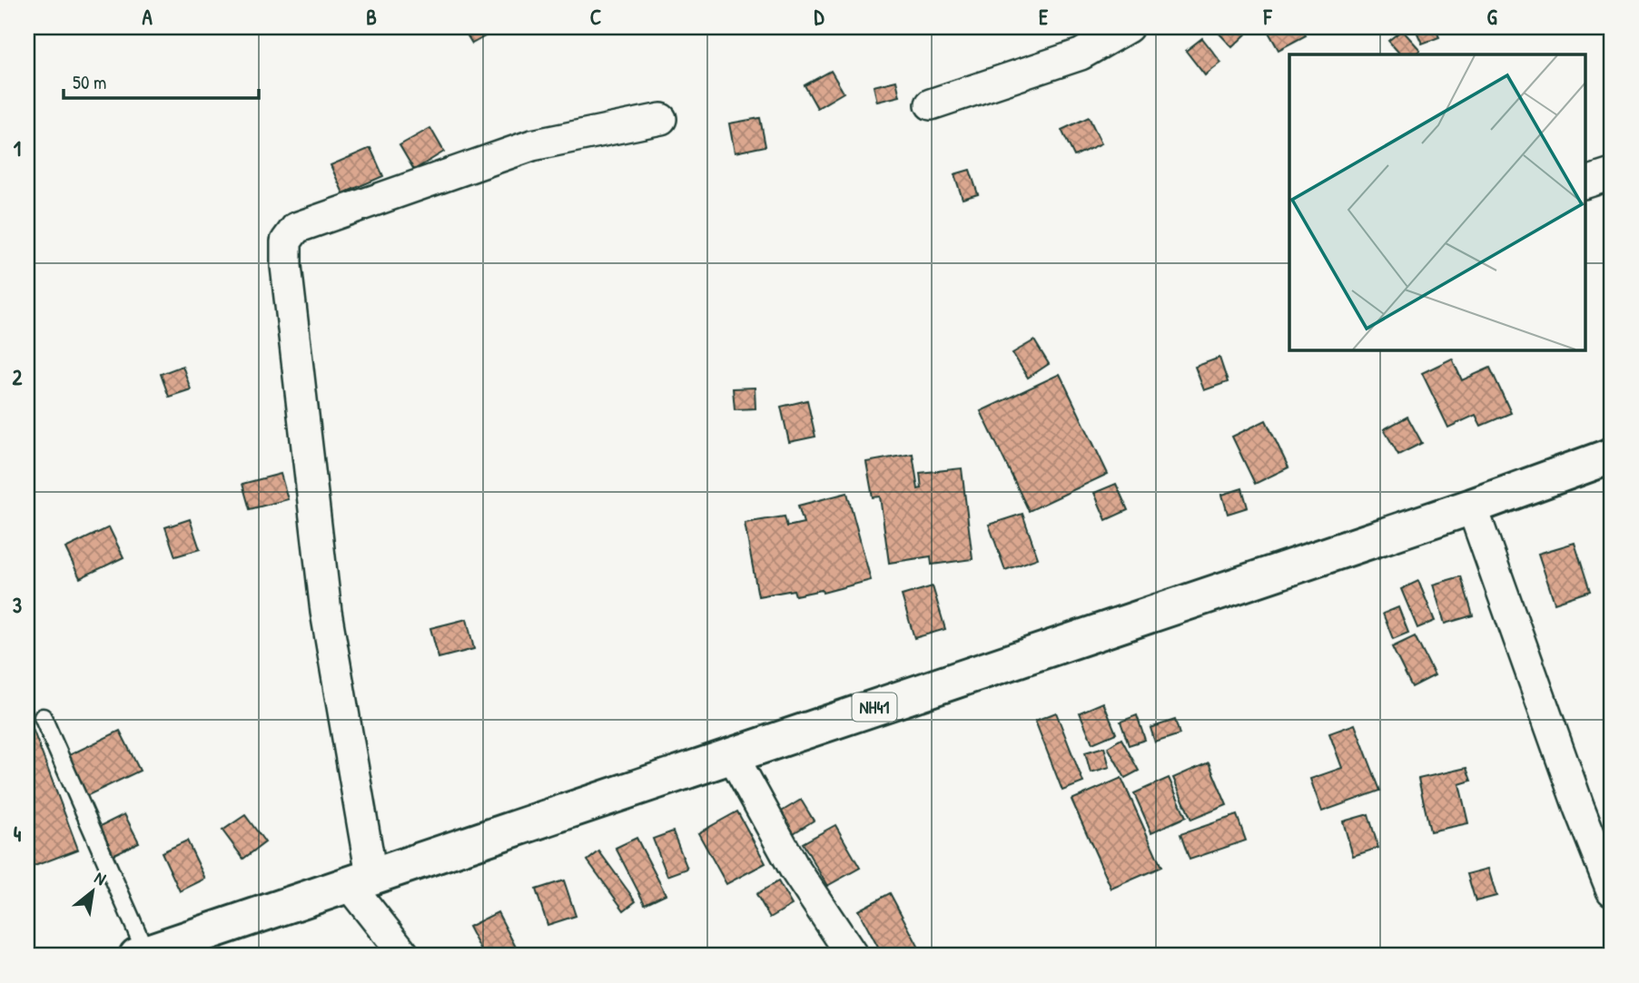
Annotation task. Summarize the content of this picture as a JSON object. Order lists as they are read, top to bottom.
{
  "streets": {
    "highway": ["NH41"]
  },
  "scale_bar": "50 m",
  "north": "top right",
  "grid": {
    "columns": [
      "A",
      "B",
      "C",
      "D",
      "E",
      "F",
      "G"
    ],
    "rows": [
      "1",
      "2",
      "3",
      "4"
    ]
  }
}
